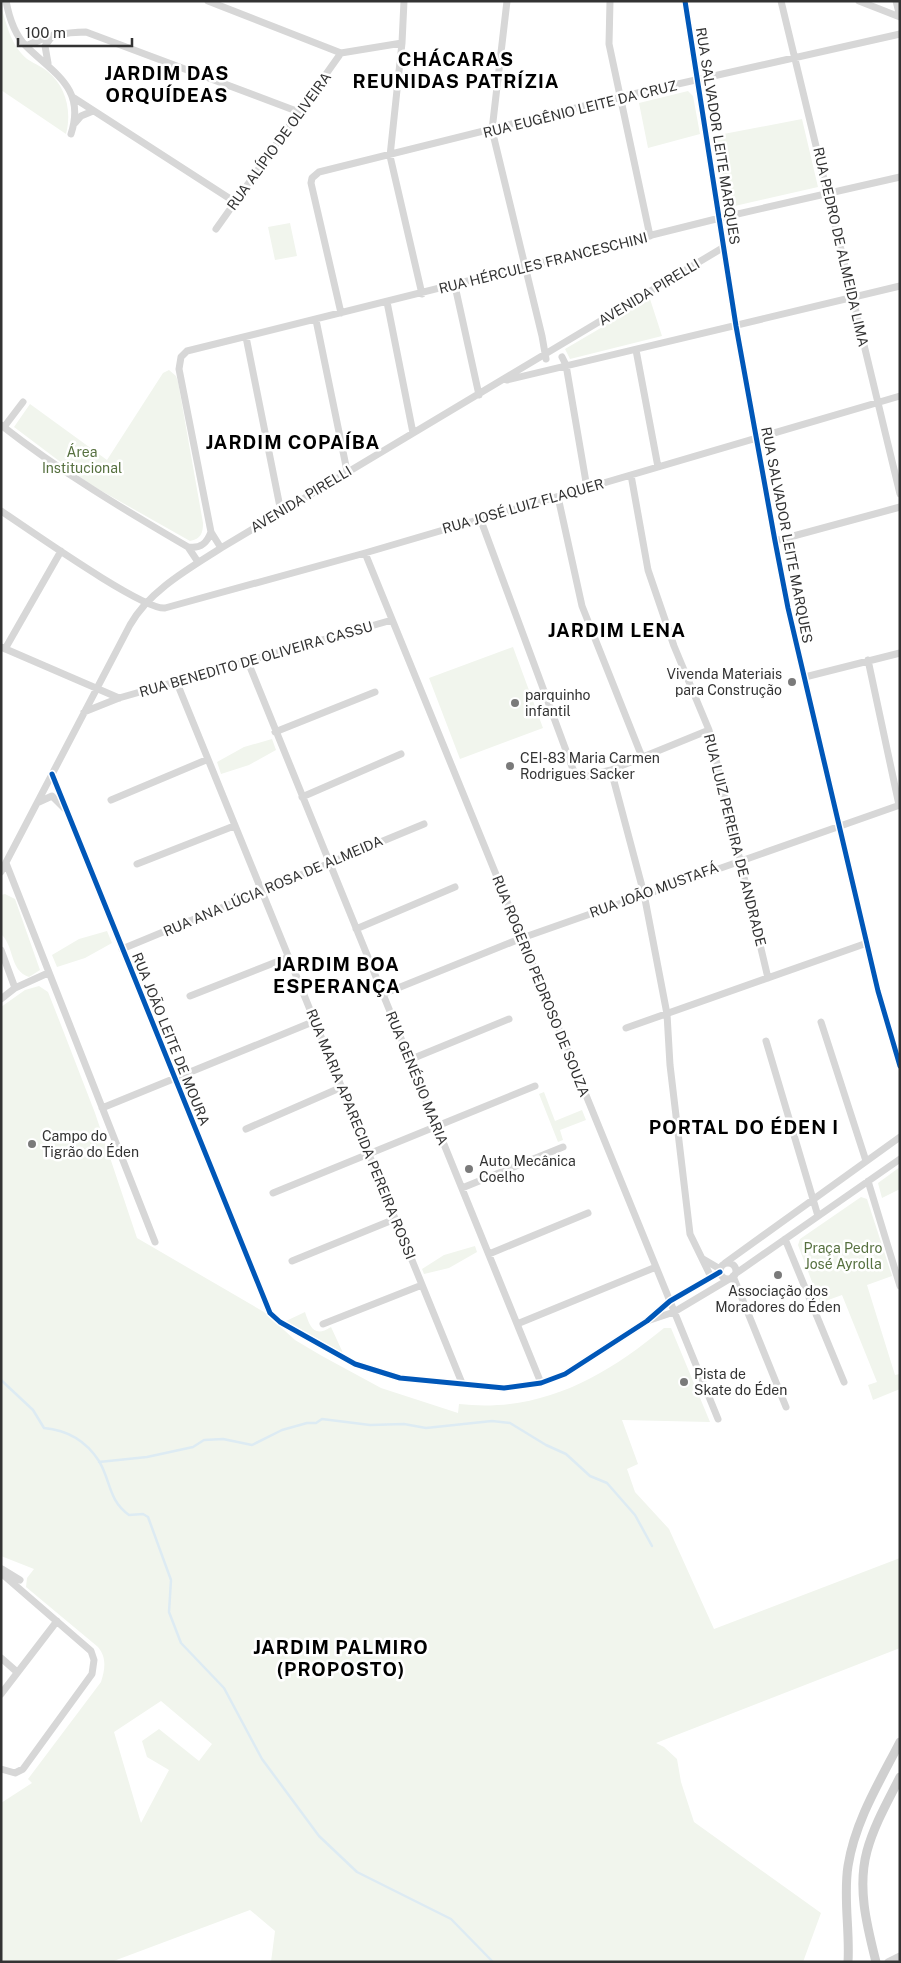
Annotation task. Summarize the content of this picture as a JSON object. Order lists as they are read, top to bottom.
{
  "streets": {
    "street": [
      "RUA EUGÊNIO LEITE DA CRUZ",
      "RUA SALVADOR LEITE MARQUES",
      "RUA ALÍPIO DE OLIVEIRA",
      "RUA PEDRO DE ALMEIDA LIMA",
      "RUA HÉRCULES FRANCESCHINI",
      "AVENIDA PIRELLI",
      "RUA JOSÉ LUIZ FLAQUER",
      "RUA BENEDITO DE OLIVEIRA CASSU",
      "RUA LUIZ PEREIRA DE ANDRADE",
      "RUA ANA LÚCIA ROSA DE ALMEIDA",
      "RUA JOÃO MUSTAFÁ",
      "RUA ROGERIO PEDROSO DE SOUZA",
      "RUA JOÃO LEITE DE MOURA",
      "RUA GENÉSIO MARIA",
      "RUA MARIA APARECIDA PEREIRA ROSSI"
    ]
  },
  "crossings": [
    ["RUA EUGÊNIO LEITE DA CRUZ", "RUA SALVADOR LEITE MARQUES"],
    ["RUA EUGÊNIO LEITE DA CRUZ", "RUA PEDRO DE ALMEIDA LIMA"],
    ["RUA EUGÊNIO LEITE DA CRUZ", "RUA HÉRCULES FRANCESCHINI"],
    ["RUA SALVADOR LEITE MARQUES", "RUA HÉRCULES FRANCESCHINI"],
    ["RUA SALVADOR LEITE MARQUES", "AVENIDA PIRELLI"],
    ["RUA SALVADOR LEITE MARQUES", "RUA JOSÉ LUIZ FLAQUER"],
    ["RUA SALVADOR LEITE MARQUES", "RUA JOÃO MUSTAFÁ"],
    ["RUA PEDRO DE ALMEIDA LIMA", "RUA HÉRCULES FRANCESCHINI"],
    ["RUA PEDRO DE ALMEIDA LIMA", "RUA JOSÉ LUIZ FLAQUER"],
    ["AVENIDA PIRELLI", "RUA JOSÉ LUIZ FLAQUER"],
    ["AVENIDA PIRELLI", "RUA BENEDITO DE OLIVEIRA CASSU"],
    ["AVENIDA PIRELLI", "RUA JOÃO LEITE DE MOURA"],
    ["RUA JOSÉ LUIZ FLAQUER", "RUA LUIZ PEREIRA DE ANDRADE"],
    ["RUA JOSÉ LUIZ FLAQUER", "RUA ROGERIO PEDROSO DE SOUZA"],
    ["RUA BENEDITO DE OLIVEIRA CASSU", "RUA ROGERIO PEDROSO DE SOUZA"],
    ["RUA BENEDITO DE OLIVEIRA CASSU", "RUA GENÉSIO MARIA"],
    ["RUA BENEDITO DE OLIVEIRA CASSU", "RUA MARIA APARECIDA PEREIRA ROSSI"],
    ["RUA LUIZ PEREIRA DE ANDRADE", "RUA JOÃO MUSTAFÁ"],
    ["RUA ANA LÚCIA ROSA DE ALMEIDA", "RUA JOÃO LEITE DE MOURA"],
    ["RUA ANA LÚCIA ROSA DE ALMEIDA", "RUA GENÉSIO MARIA"],
    ["RUA ANA LÚCIA ROSA DE ALMEIDA", "RUA MARIA APARECIDA PEREIRA ROSSI"],
    ["RUA JOÃO MUSTAFÁ", "RUA ROGERIO PEDROSO DE SOUZA"],
    ["RUA JOÃO MUSTAFÁ", "RUA GENÉSIO MARIA"]
  ],
  "districts": [
    "CHÁCARAS REUNIDAS PATRÍZIA",
    "JARDIM DAS ORQUÍDEAS",
    "JARDIM COPAÍBA",
    "JARDIM LENA",
    "JARDIM BOA ESPERANÇA",
    "PORTAL DO ÉDEN I",
    "JARDIM PALMIRO (PROPOSTO)"
  ],
  "parks": ["Área Institucional", "Praça Pedro José Ayrolla"],
  "places": [
    "Vivenda Materiais para Construção",
    "parquinho infantil",
    "CEI-83 Maria Carmen Rodrigues Sacker",
    "Campo do Tigrão do Éden",
    "Auto Mecânica Coelho",
    "Associação dos Moradores do Éden",
    "Pista de Skate do Éden"
  ],
  "scale_bar": "100 m"
}
